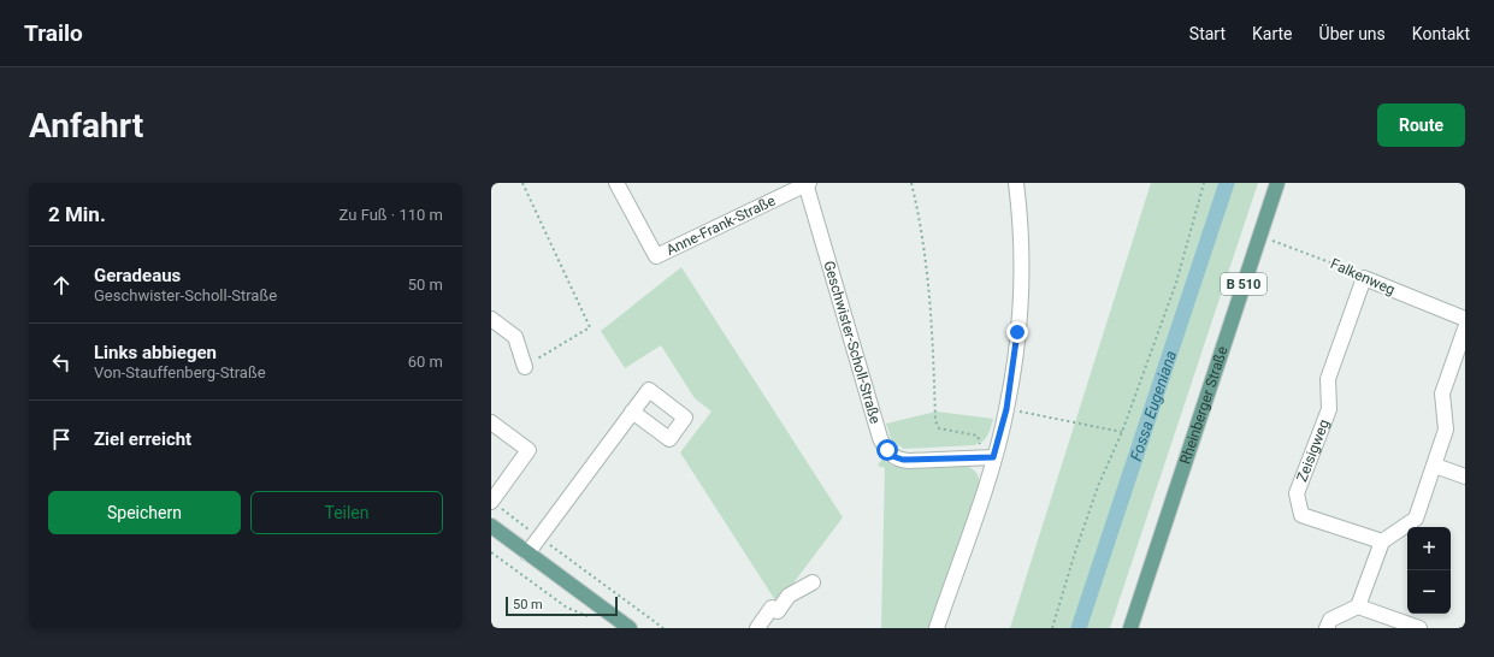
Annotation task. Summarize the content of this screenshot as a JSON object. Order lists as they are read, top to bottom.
{
  "streets": {
    "main road": ["B 510", "Rheinberger Straße"],
    "street": [
      "Anne-Frank-Straße",
      "Falkenweg",
      "Geschwister-Scholl-Straße",
      "Zeisigweg"
    ]
  },
  "crossings": [
    ["Anne-Frank-Straße", "Geschwister-Scholl-Straße"],
    ["Falkenweg", "Rheinberger Straße"],
    ["Falkenweg", "Zeisigweg"]
  ],
  "water": ["Fossa Eugeniana"],
  "scale_bar": "50 m",
  "page": {
    "header": "Trailo",
    "nav": [
      "Start",
      "Karte",
      "Über uns",
      "Kontakt"
    ],
    "buttons": [
      "Route",
      ["Speichern", "Teilen"]
    ],
    "title": "Anfahrt",
    "heading": ["2 Min.", "Zu Fuß · 110 m"],
    "list": [
      ["Geradeaus", "Geschwister-Scholl-Straße", "50 m"],
      ["Links abbiegen", "Von-Stauffenberg-Straße", "60 m"],
      "Ziel erreicht"
    ],
    "map_buttons": ["+", "−"],
    "scale": "50 m"
  }
}
